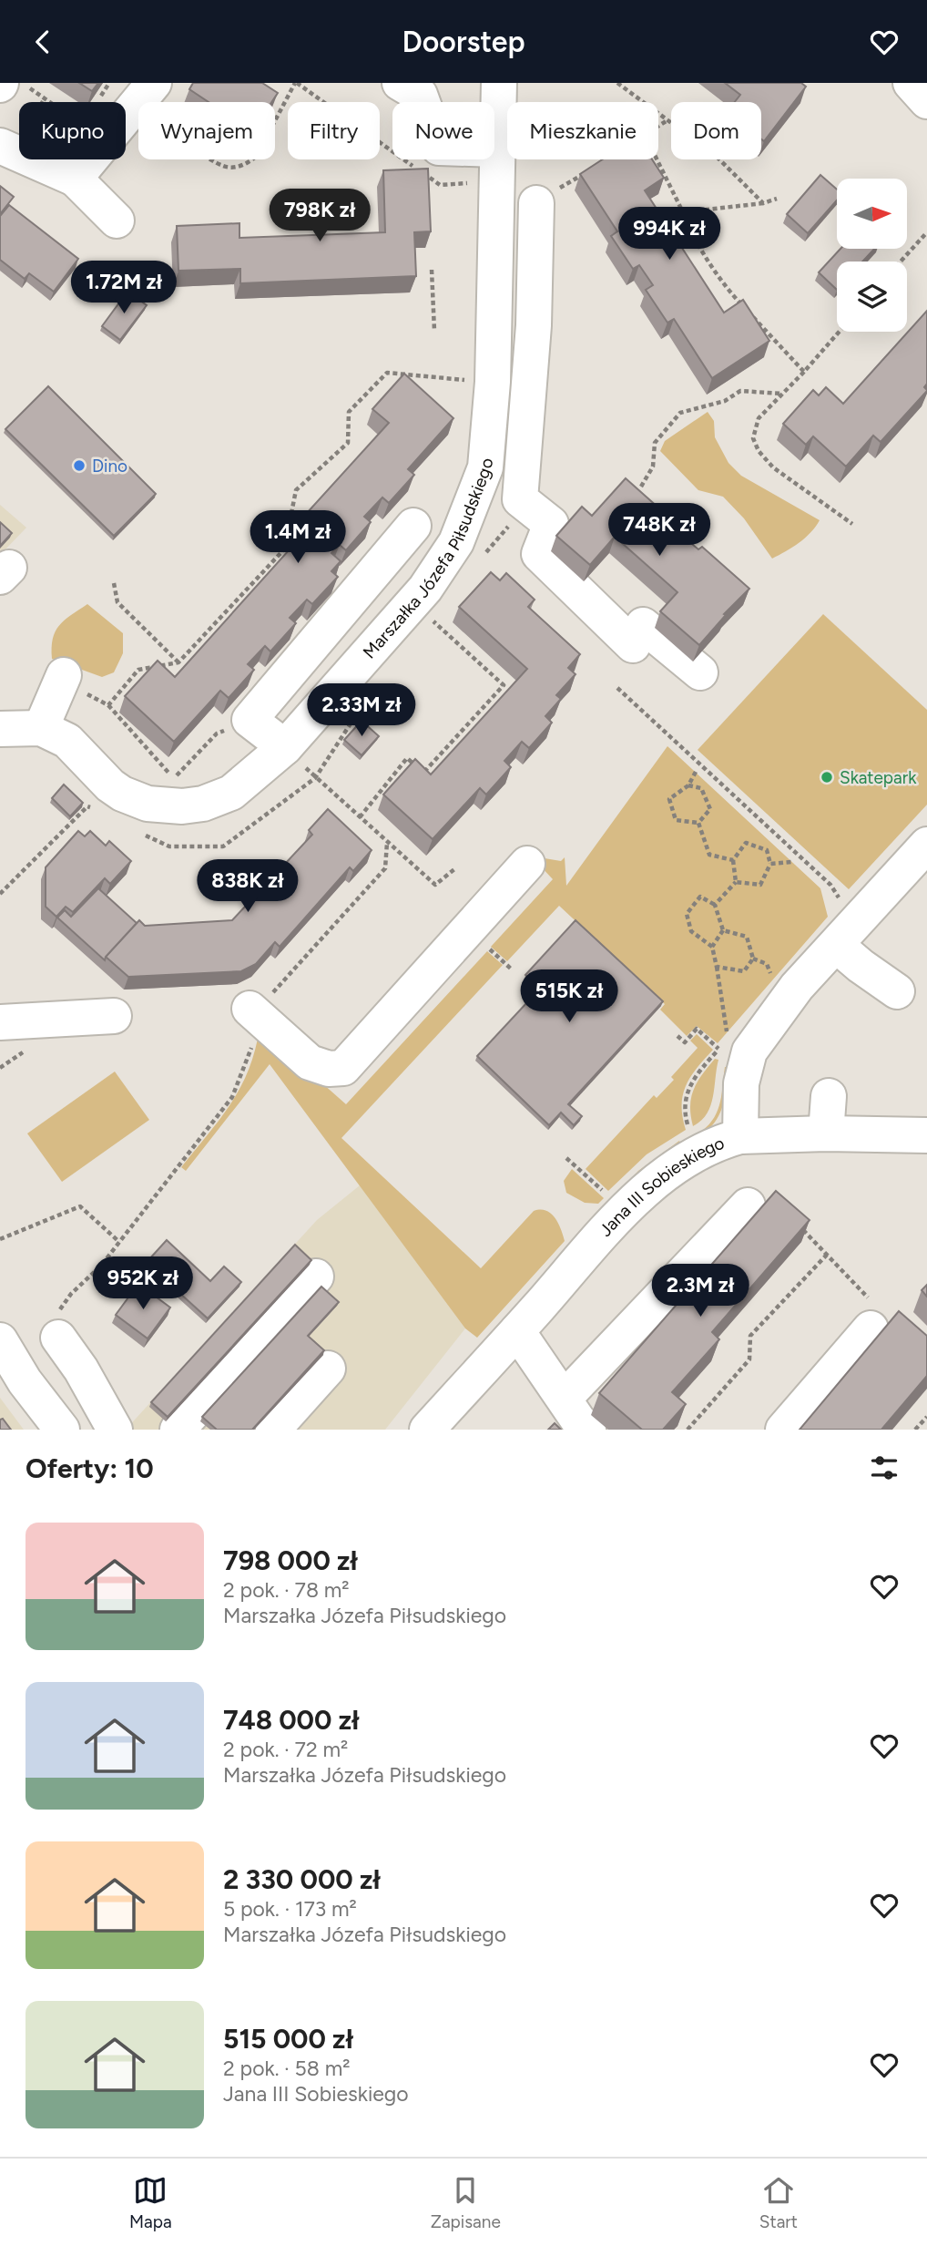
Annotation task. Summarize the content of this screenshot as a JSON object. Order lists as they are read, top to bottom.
{
  "streets": {
    "street": ["Marszałka Józefa Piłsudskiego", "Jana III Sobieskiego"]
  },
  "places": ["Dino", "Skatepark"],
  "north": "right",
  "page": {
    "header": "Doorstep",
    "chip": [
      "Kupno",
      "Wynajem",
      "Filtry",
      "Nowe",
      "Mieszkanie",
      "Dom"
    ],
    "price": [
      "798K zł",
      "994K zł",
      "1.72M zł",
      "748K zł",
      "1.4M zł",
      "2.33M zł",
      "838K zł",
      "515K zł",
      "952K zł",
      "2.3M zł"
    ],
    "heading": "Oferty: 10",
    "list": [
      {
        "name": "798 000 zł",
        "note": "2 pok. · 78 m² · Marszałka Józefa Piłsudskiego"
      },
      {
        "name": "748 000 zł",
        "note": "2 pok. · 72 m² · Marszałka Józefa Piłsudskiego"
      },
      {
        "name": "2 330 000 zł",
        "note": "5 pok. · 173 m² · Marszałka Józefa Piłsudskiego"
      },
      {
        "name": "515 000 zł",
        "note": "2 pok. · 58 m² · Jana III Sobieskiego"
      }
    ],
    "tabs": ["Mapa", "Zapisane", "Start"]
  }
}
